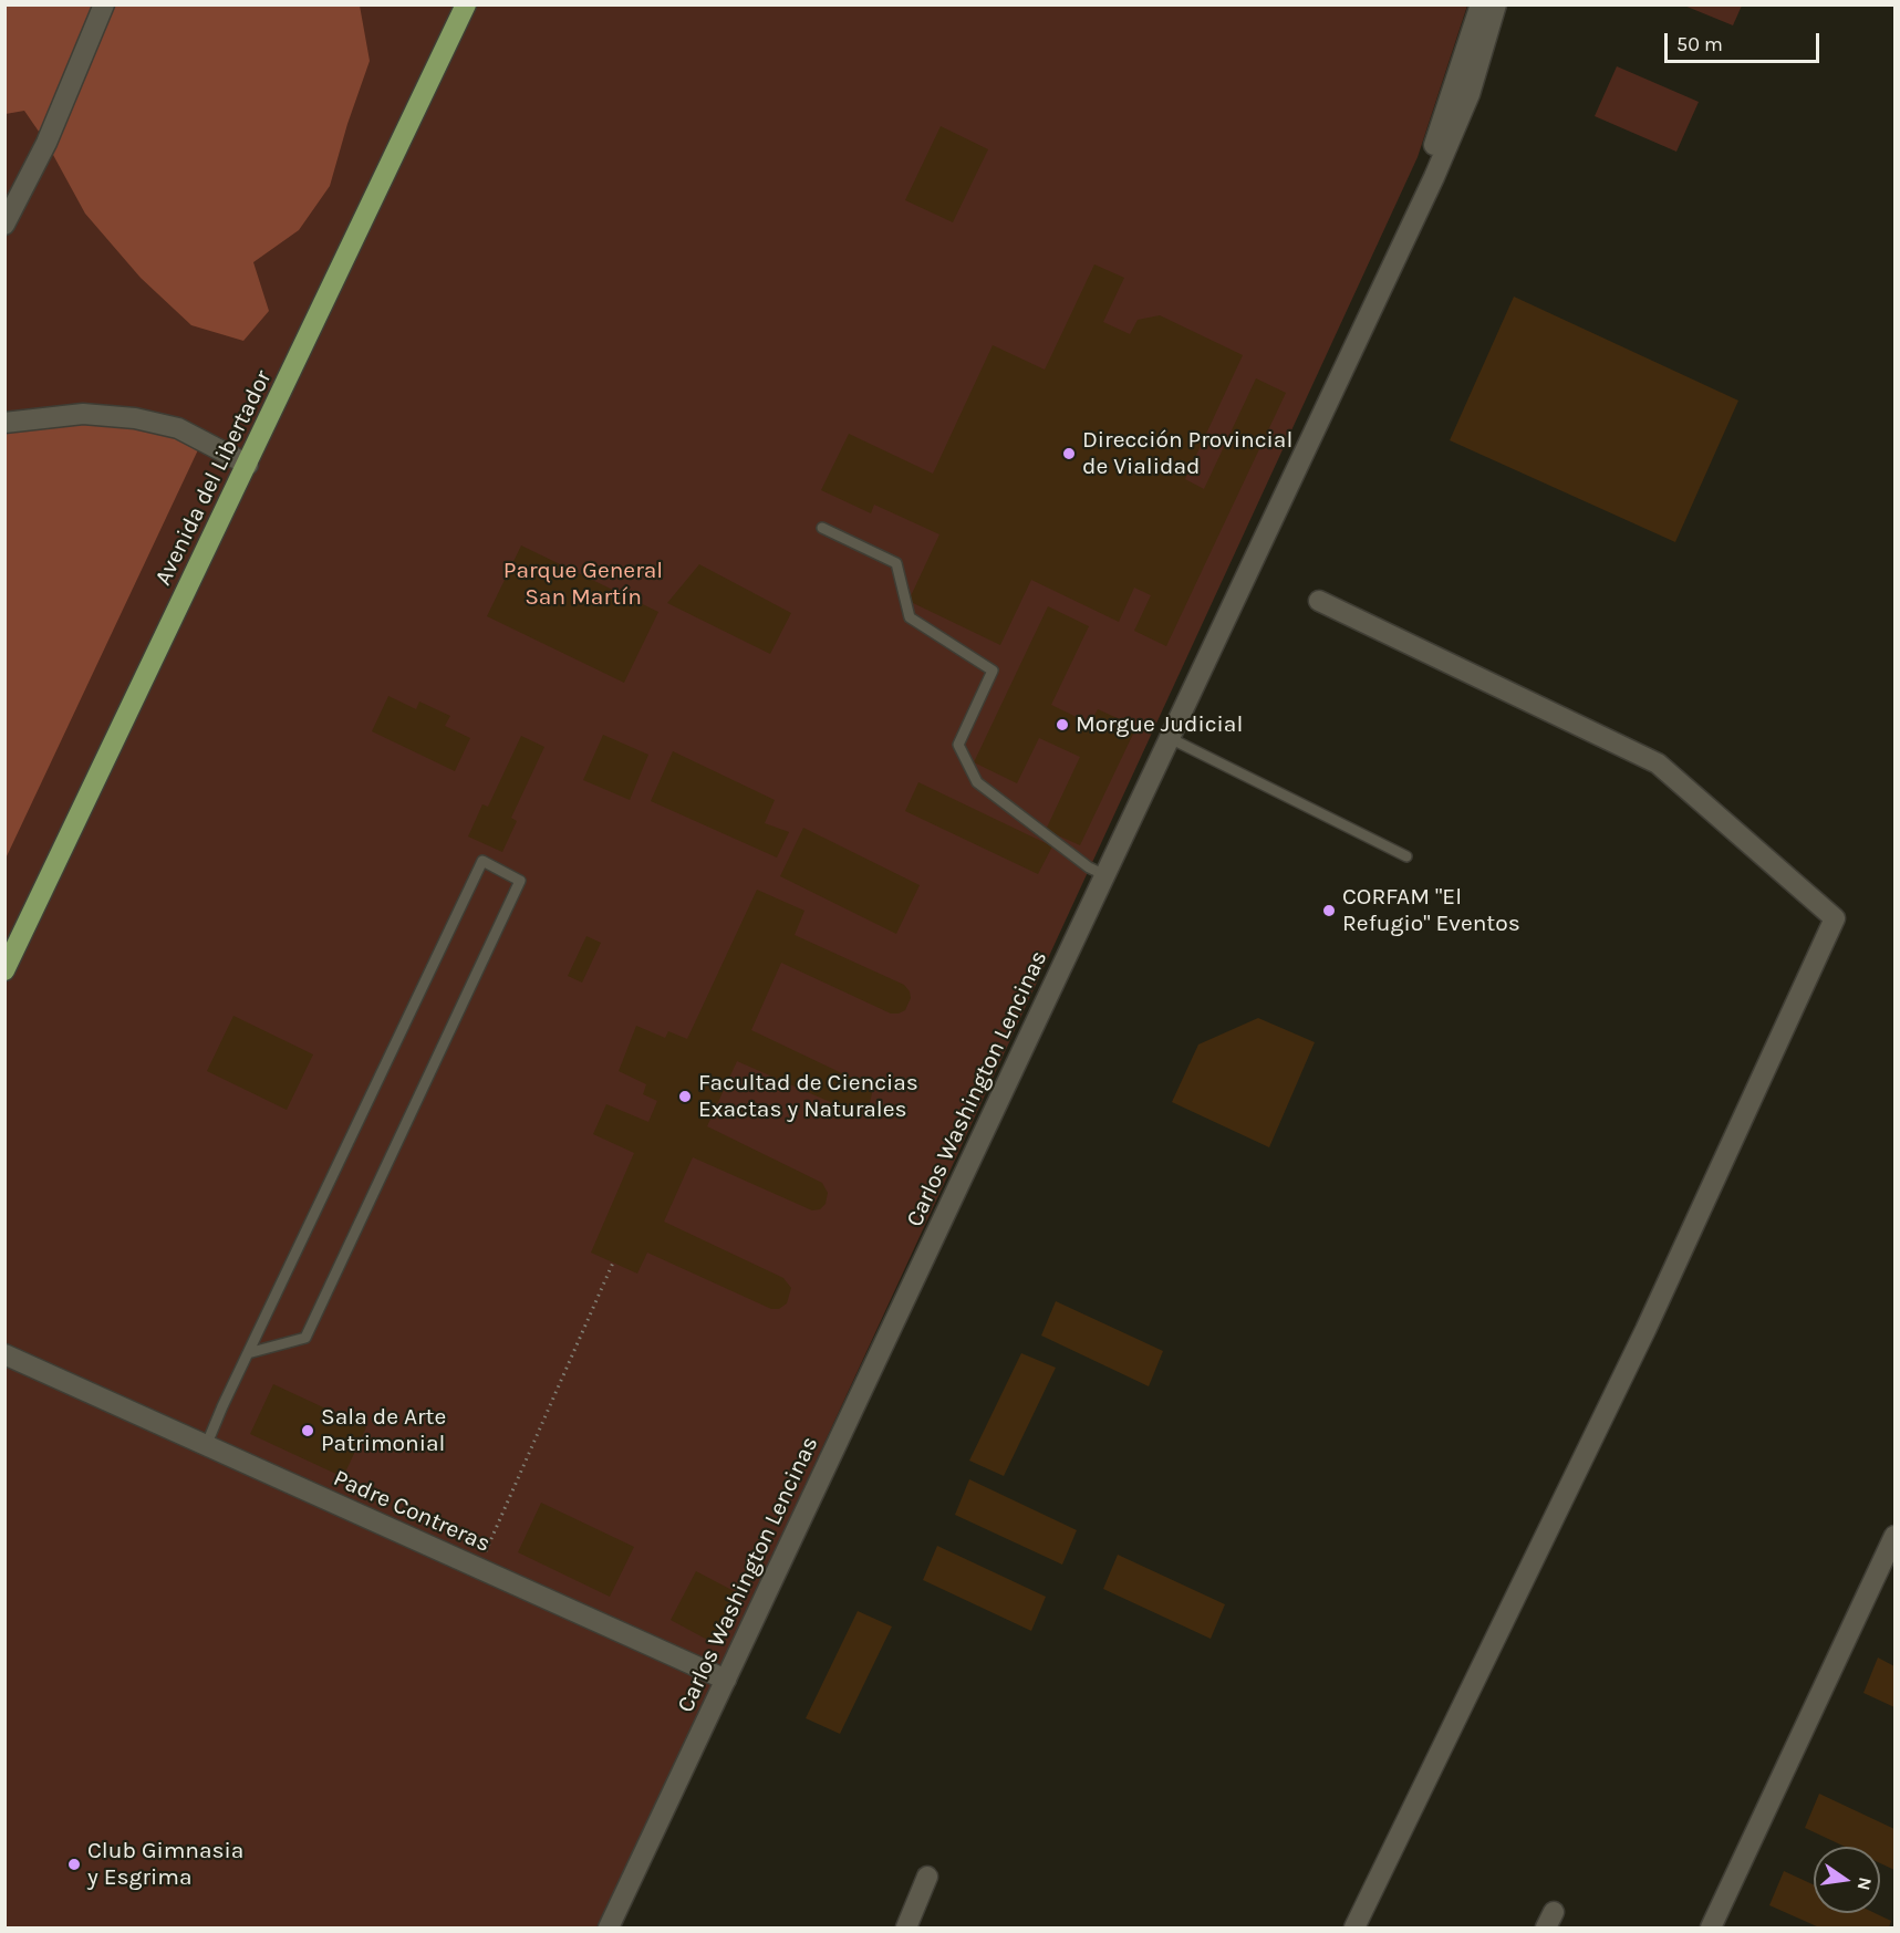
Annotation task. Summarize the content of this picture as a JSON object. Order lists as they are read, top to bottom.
{
  "streets": {
    "main road": ["Avenida del Libertador"],
    "street": ["Carlos Washington Lencinas", "Padre Contreras"]
  },
  "crossings": [
    ["Carlos Washington Lencinas", "Padre Contreras"]
  ],
  "parks": ["Parque General San Martín"],
  "places": [
    "Dirección Provincial de Vialidad",
    "Morgue Judicial",
    "CORFAM \"El Refugio\" Eventos",
    "Facultad de Ciencias Exactas y Naturales",
    "Sala de Arte Patrimonial",
    "Club Gimnasia y Esgrima"
  ],
  "scale_bar": "50 m",
  "north": "right"
}
